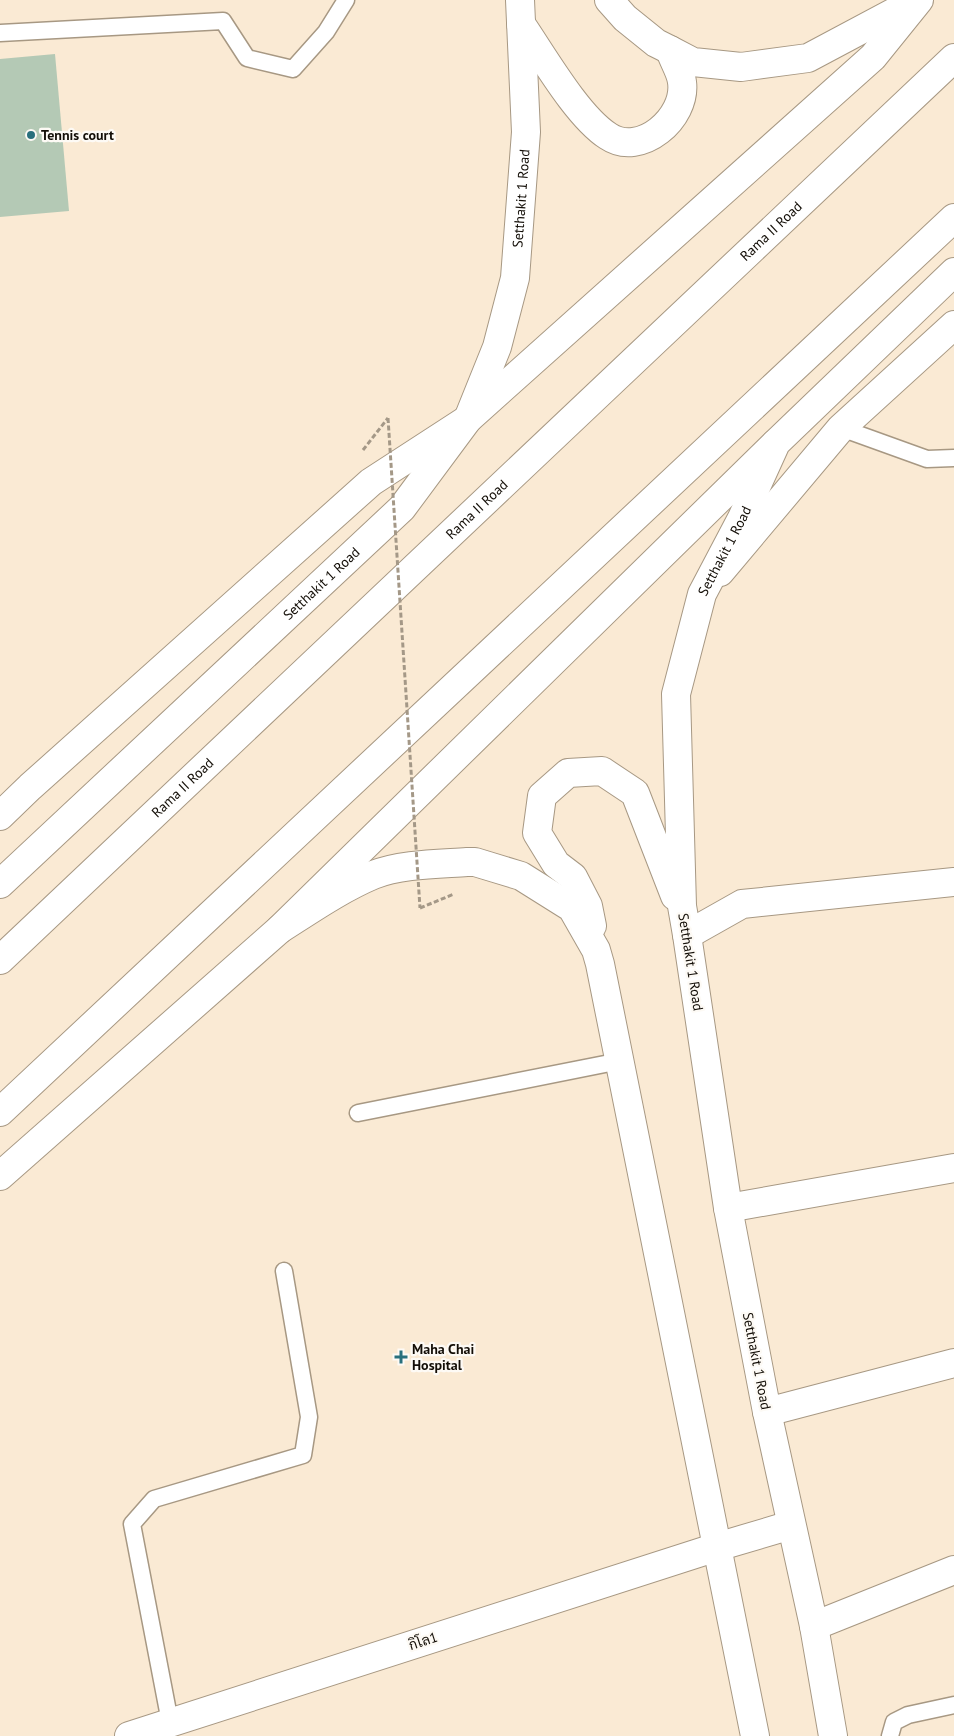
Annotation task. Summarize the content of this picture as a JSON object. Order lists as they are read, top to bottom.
{
  "streets": {
    "main road": ["Setthakit 1 Road", "Rama II Road", "กิโล1"]
  },
  "crossings": [
    ["Setthakit 1 Road", "กิโล1"]
  ],
  "places": {
    "other": ["Tennis court"],
    "health": ["Maha Chai Hospital"]
  }
}
